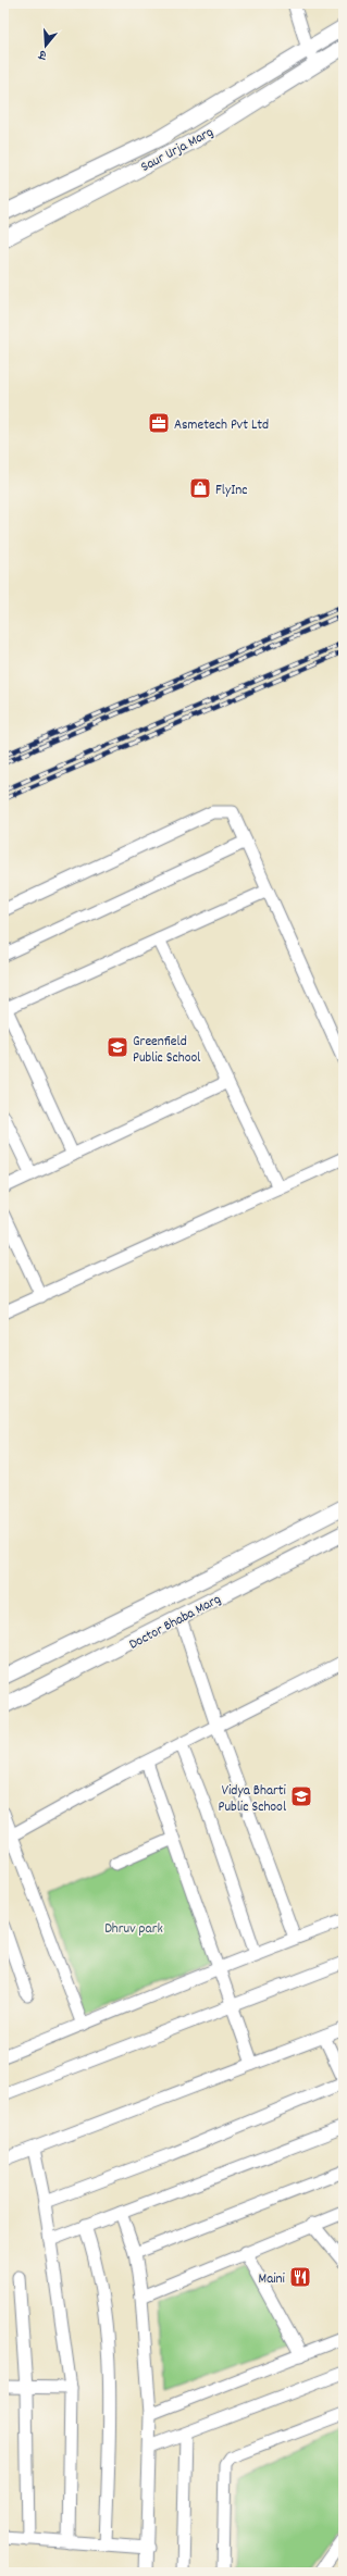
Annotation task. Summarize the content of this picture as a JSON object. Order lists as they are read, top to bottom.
{
  "streets": {
    "street": ["Saur Urja Marg", "Doctor Bhaba Marg"]
  },
  "parks": ["Dhruv park"],
  "places": {
    "office": ["Asmetech Pvt Ltd"],
    "shop": ["FlyInc"],
    "school or university": ["Greenfield Public School", "Vidya Bharti Public School"],
    "restaurant": ["Maini"]
  },
  "north": "bottom"
}
